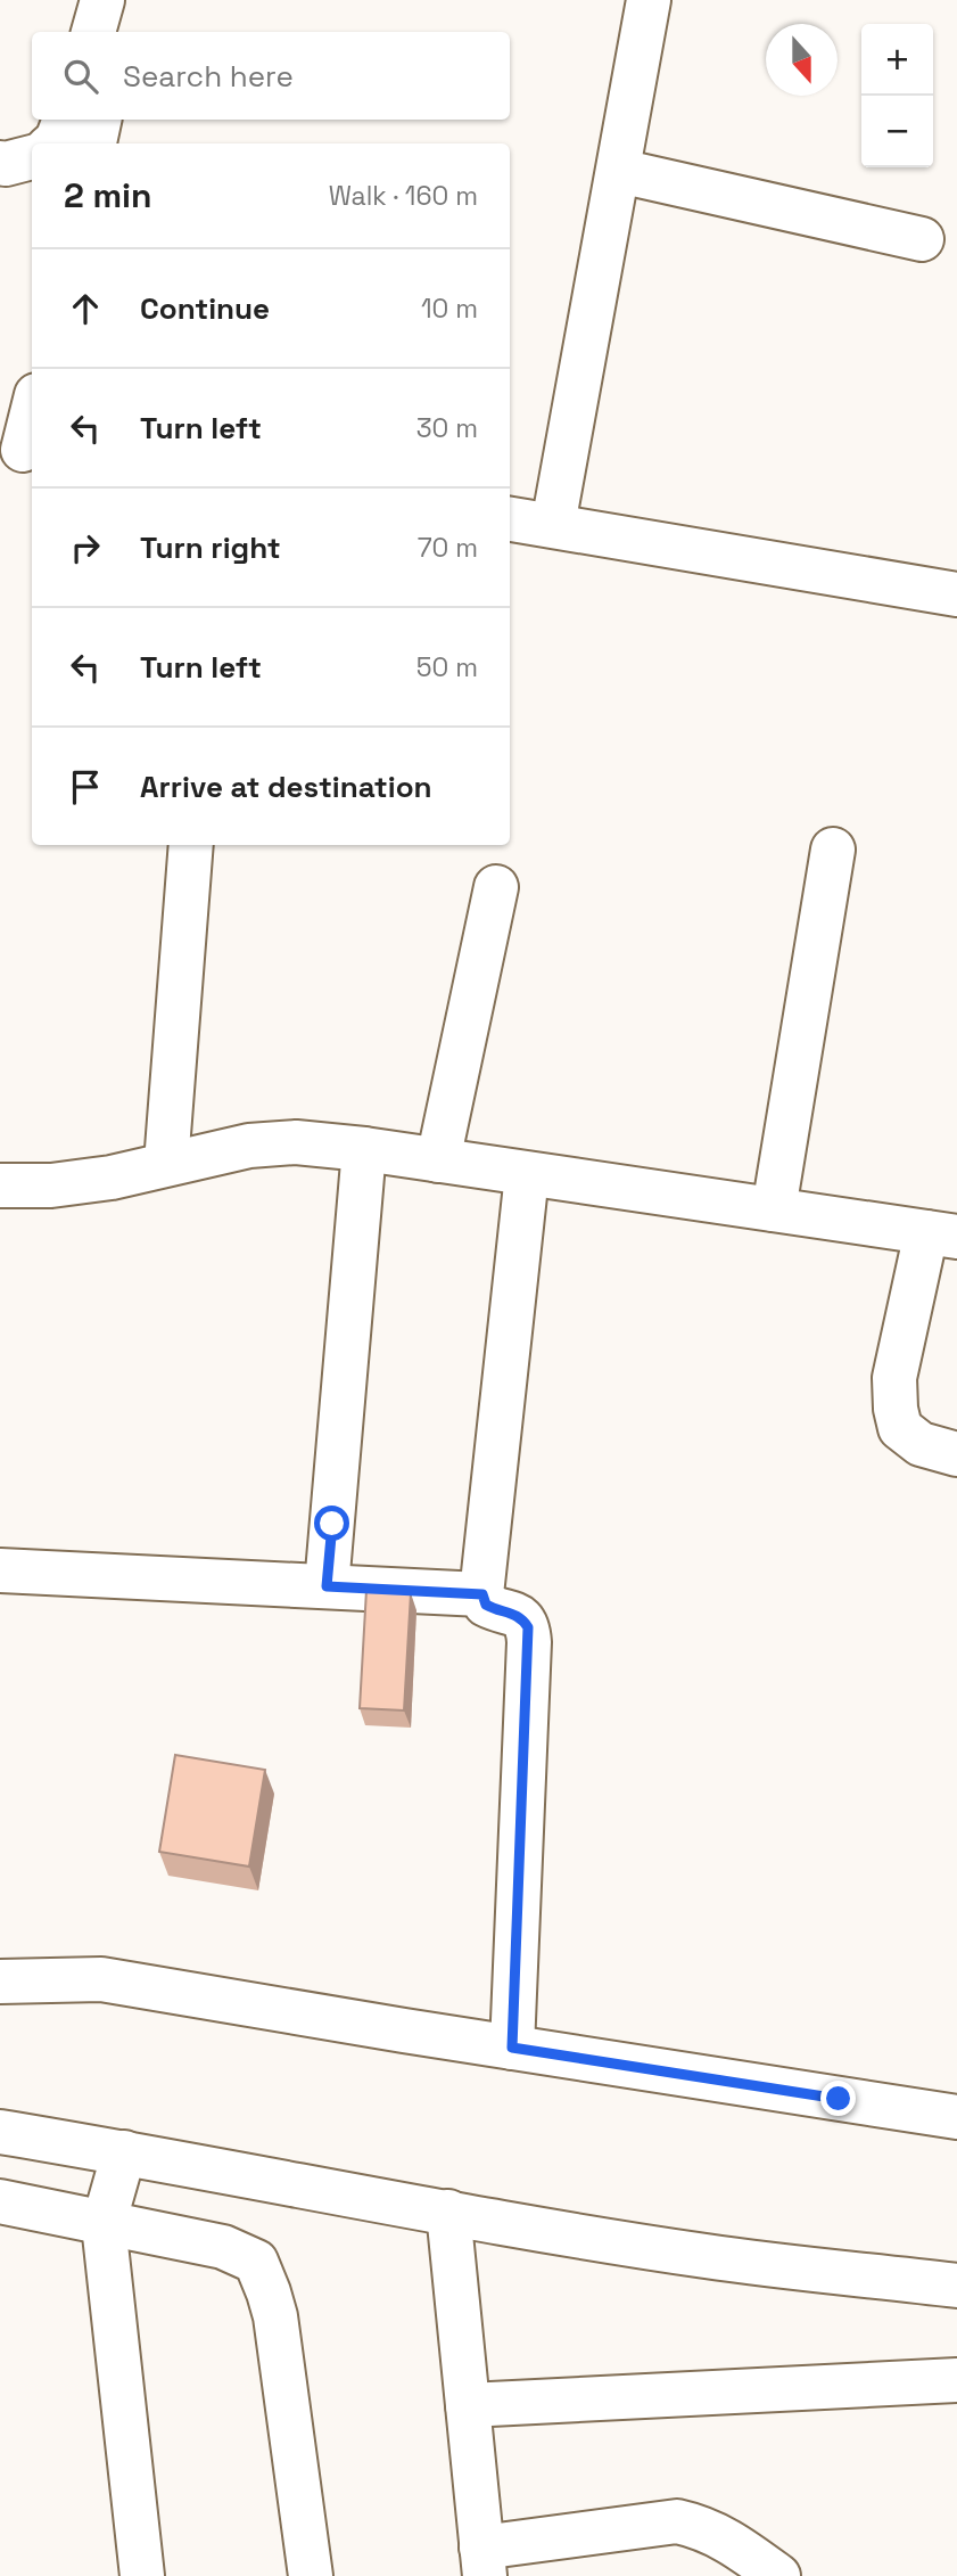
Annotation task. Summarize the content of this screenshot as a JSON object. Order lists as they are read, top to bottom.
{
  "north": "bottom",
  "page": {
    "map_buttons": ["+", "−"],
    "search": "Search here",
    "heading": ["2 min", "Walk · 160 m"],
    "list": [
      ["Continue", "10 m"],
      ["Turn left", "30 m"],
      ["Turn right", "70 m"],
      ["Turn left", "50 m"],
      "Arrive at destination"
    ]
  }
}
